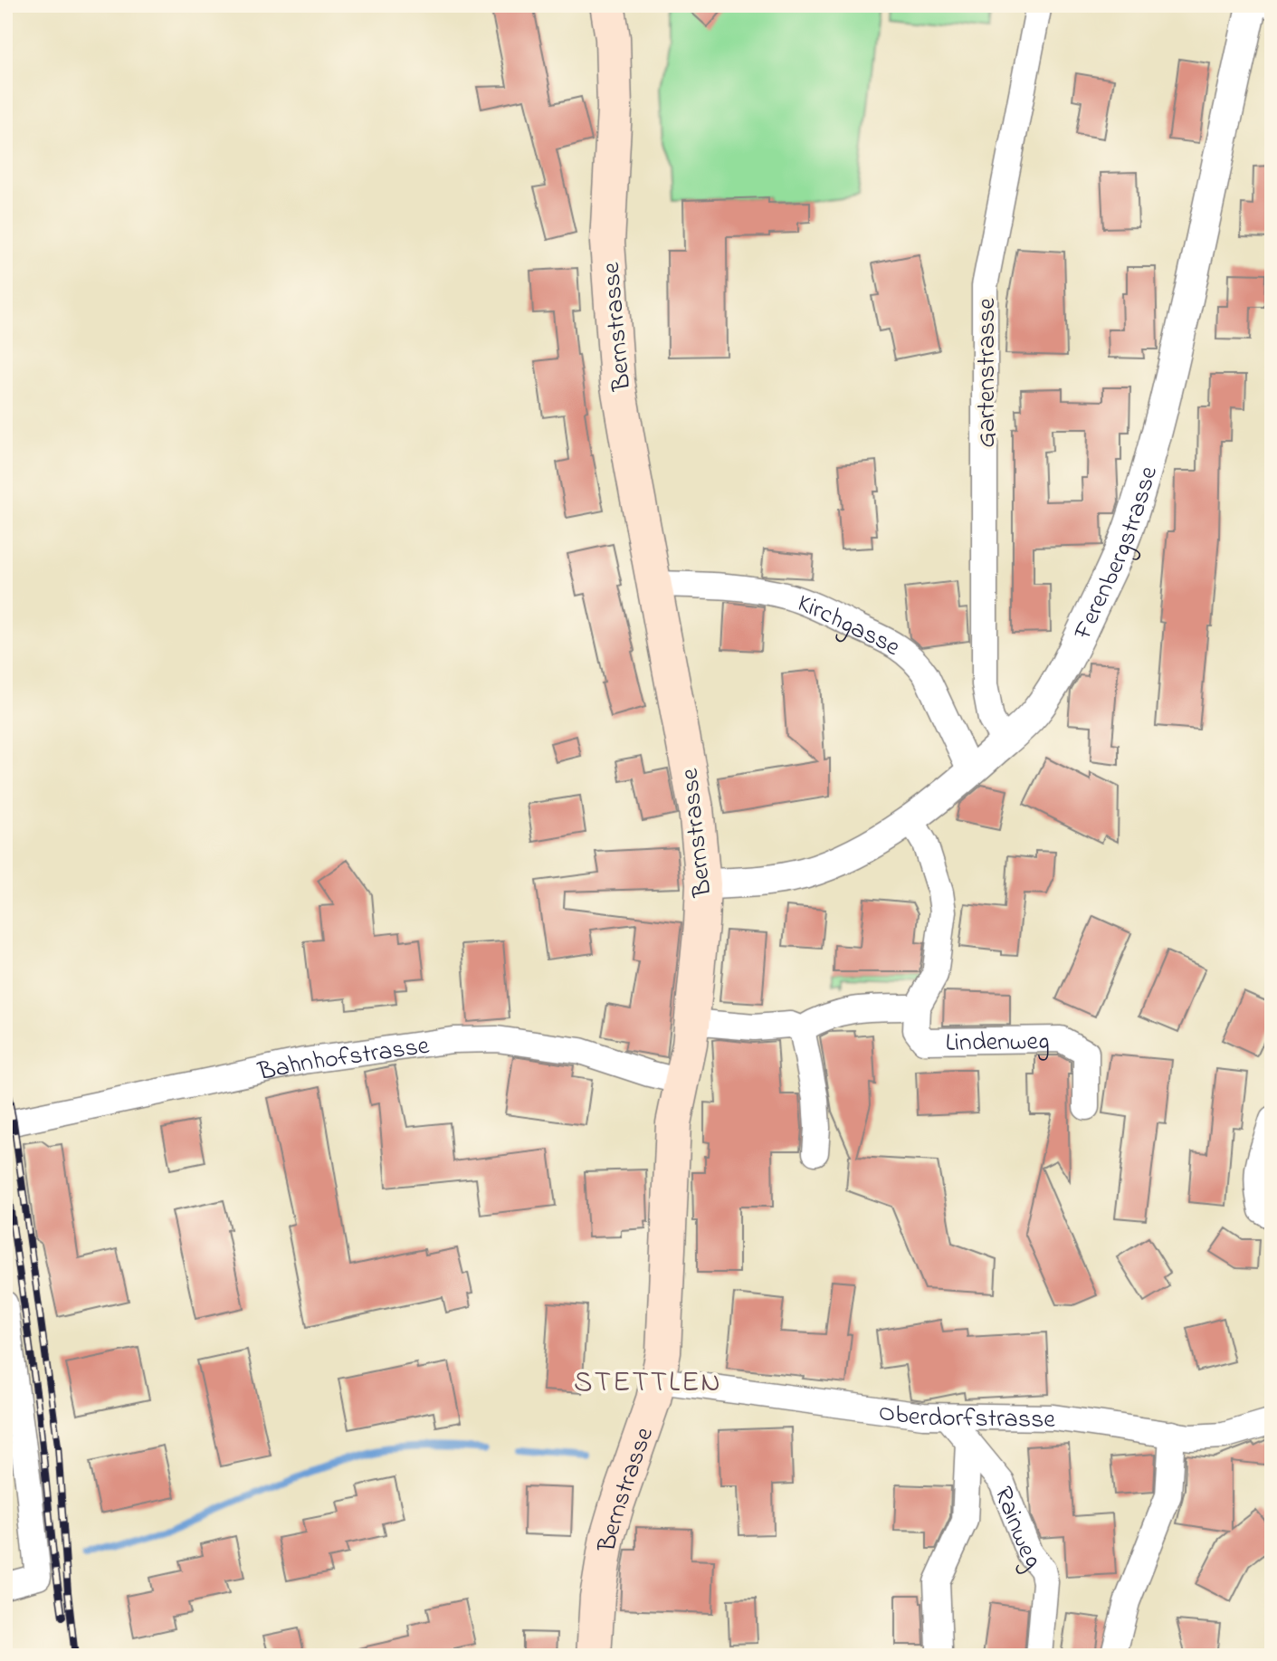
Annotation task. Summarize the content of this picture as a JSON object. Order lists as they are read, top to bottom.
{
  "streets": {
    "main road": ["Bernstrasse"],
    "street": [
      "Gartenstrasse",
      "Ferenbergstrasse",
      "Kirchgasse",
      "Lindenweg",
      "Bahnhofstrasse",
      "Oberdorfstrasse",
      "Rainweg"
    ]
  },
  "crossings": [
    ["Bernstrasse", "Ferenbergstrasse"],
    ["Bernstrasse", "Kirchgasse"],
    ["Bernstrasse", "Bahnhofstrasse"],
    ["Bernstrasse", "Oberdorfstrasse"],
    ["Gartenstrasse", "Ferenbergstrasse"],
    ["Ferenbergstrasse", "Kirchgasse"],
    ["Ferenbergstrasse", "Lindenweg"],
    ["Oberdorfstrasse", "Rainweg"]
  ],
  "districts": ["STETTLEN"]
}
